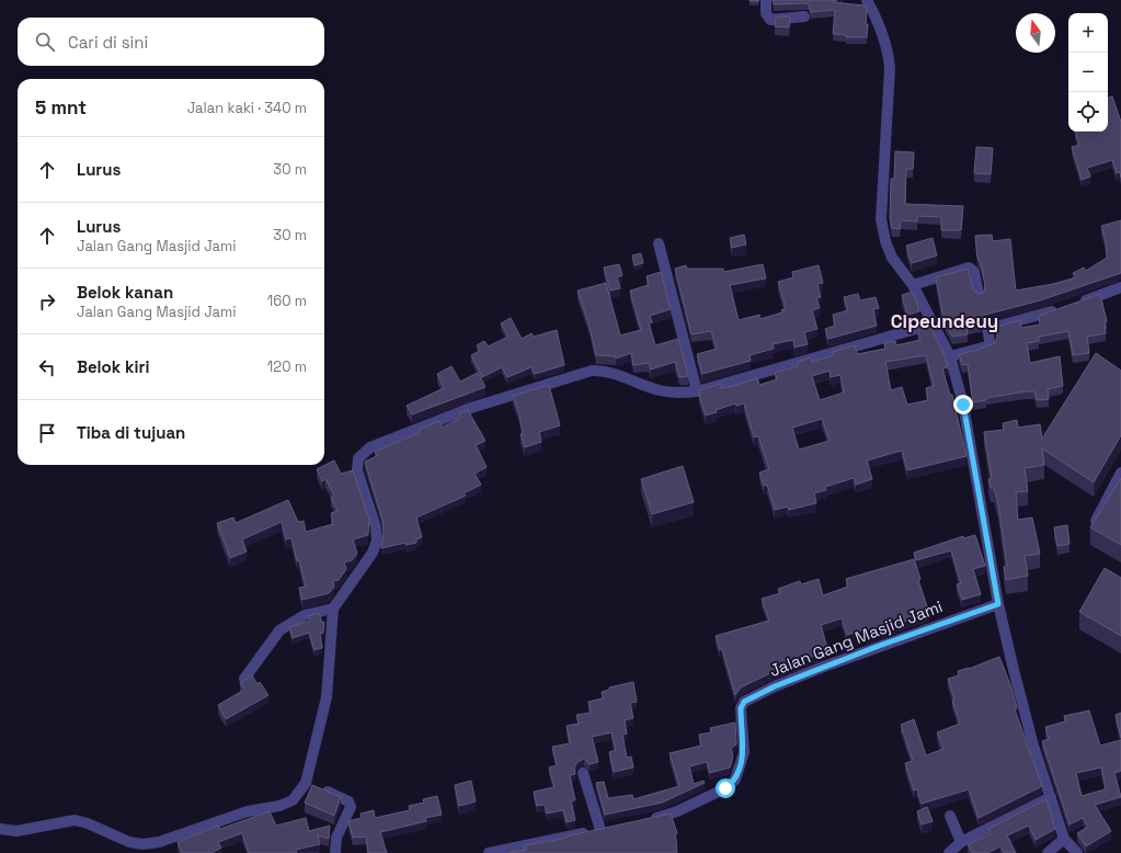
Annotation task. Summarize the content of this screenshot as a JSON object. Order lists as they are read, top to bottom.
{
  "streets": {
    "street": ["Jalan Gang Masjid Jami"]
  },
  "districts": ["Cipeundeuy"],
  "north": "top",
  "page": {
    "map_buttons": ["+", "−"],
    "search": "Cari di sini",
    "heading": ["5 mnt", "Jalan kaki · 340 m"],
    "list": [
      ["Lurus", "30 m"],
      ["Lurus", "Jalan Gang Masjid Jami", "30 m"],
      ["Belok kanan", "Jalan Gang Masjid Jami", "160 m"],
      ["Belok kiri", "120 m"],
      "Tiba di tujuan"
    ]
  }
}
